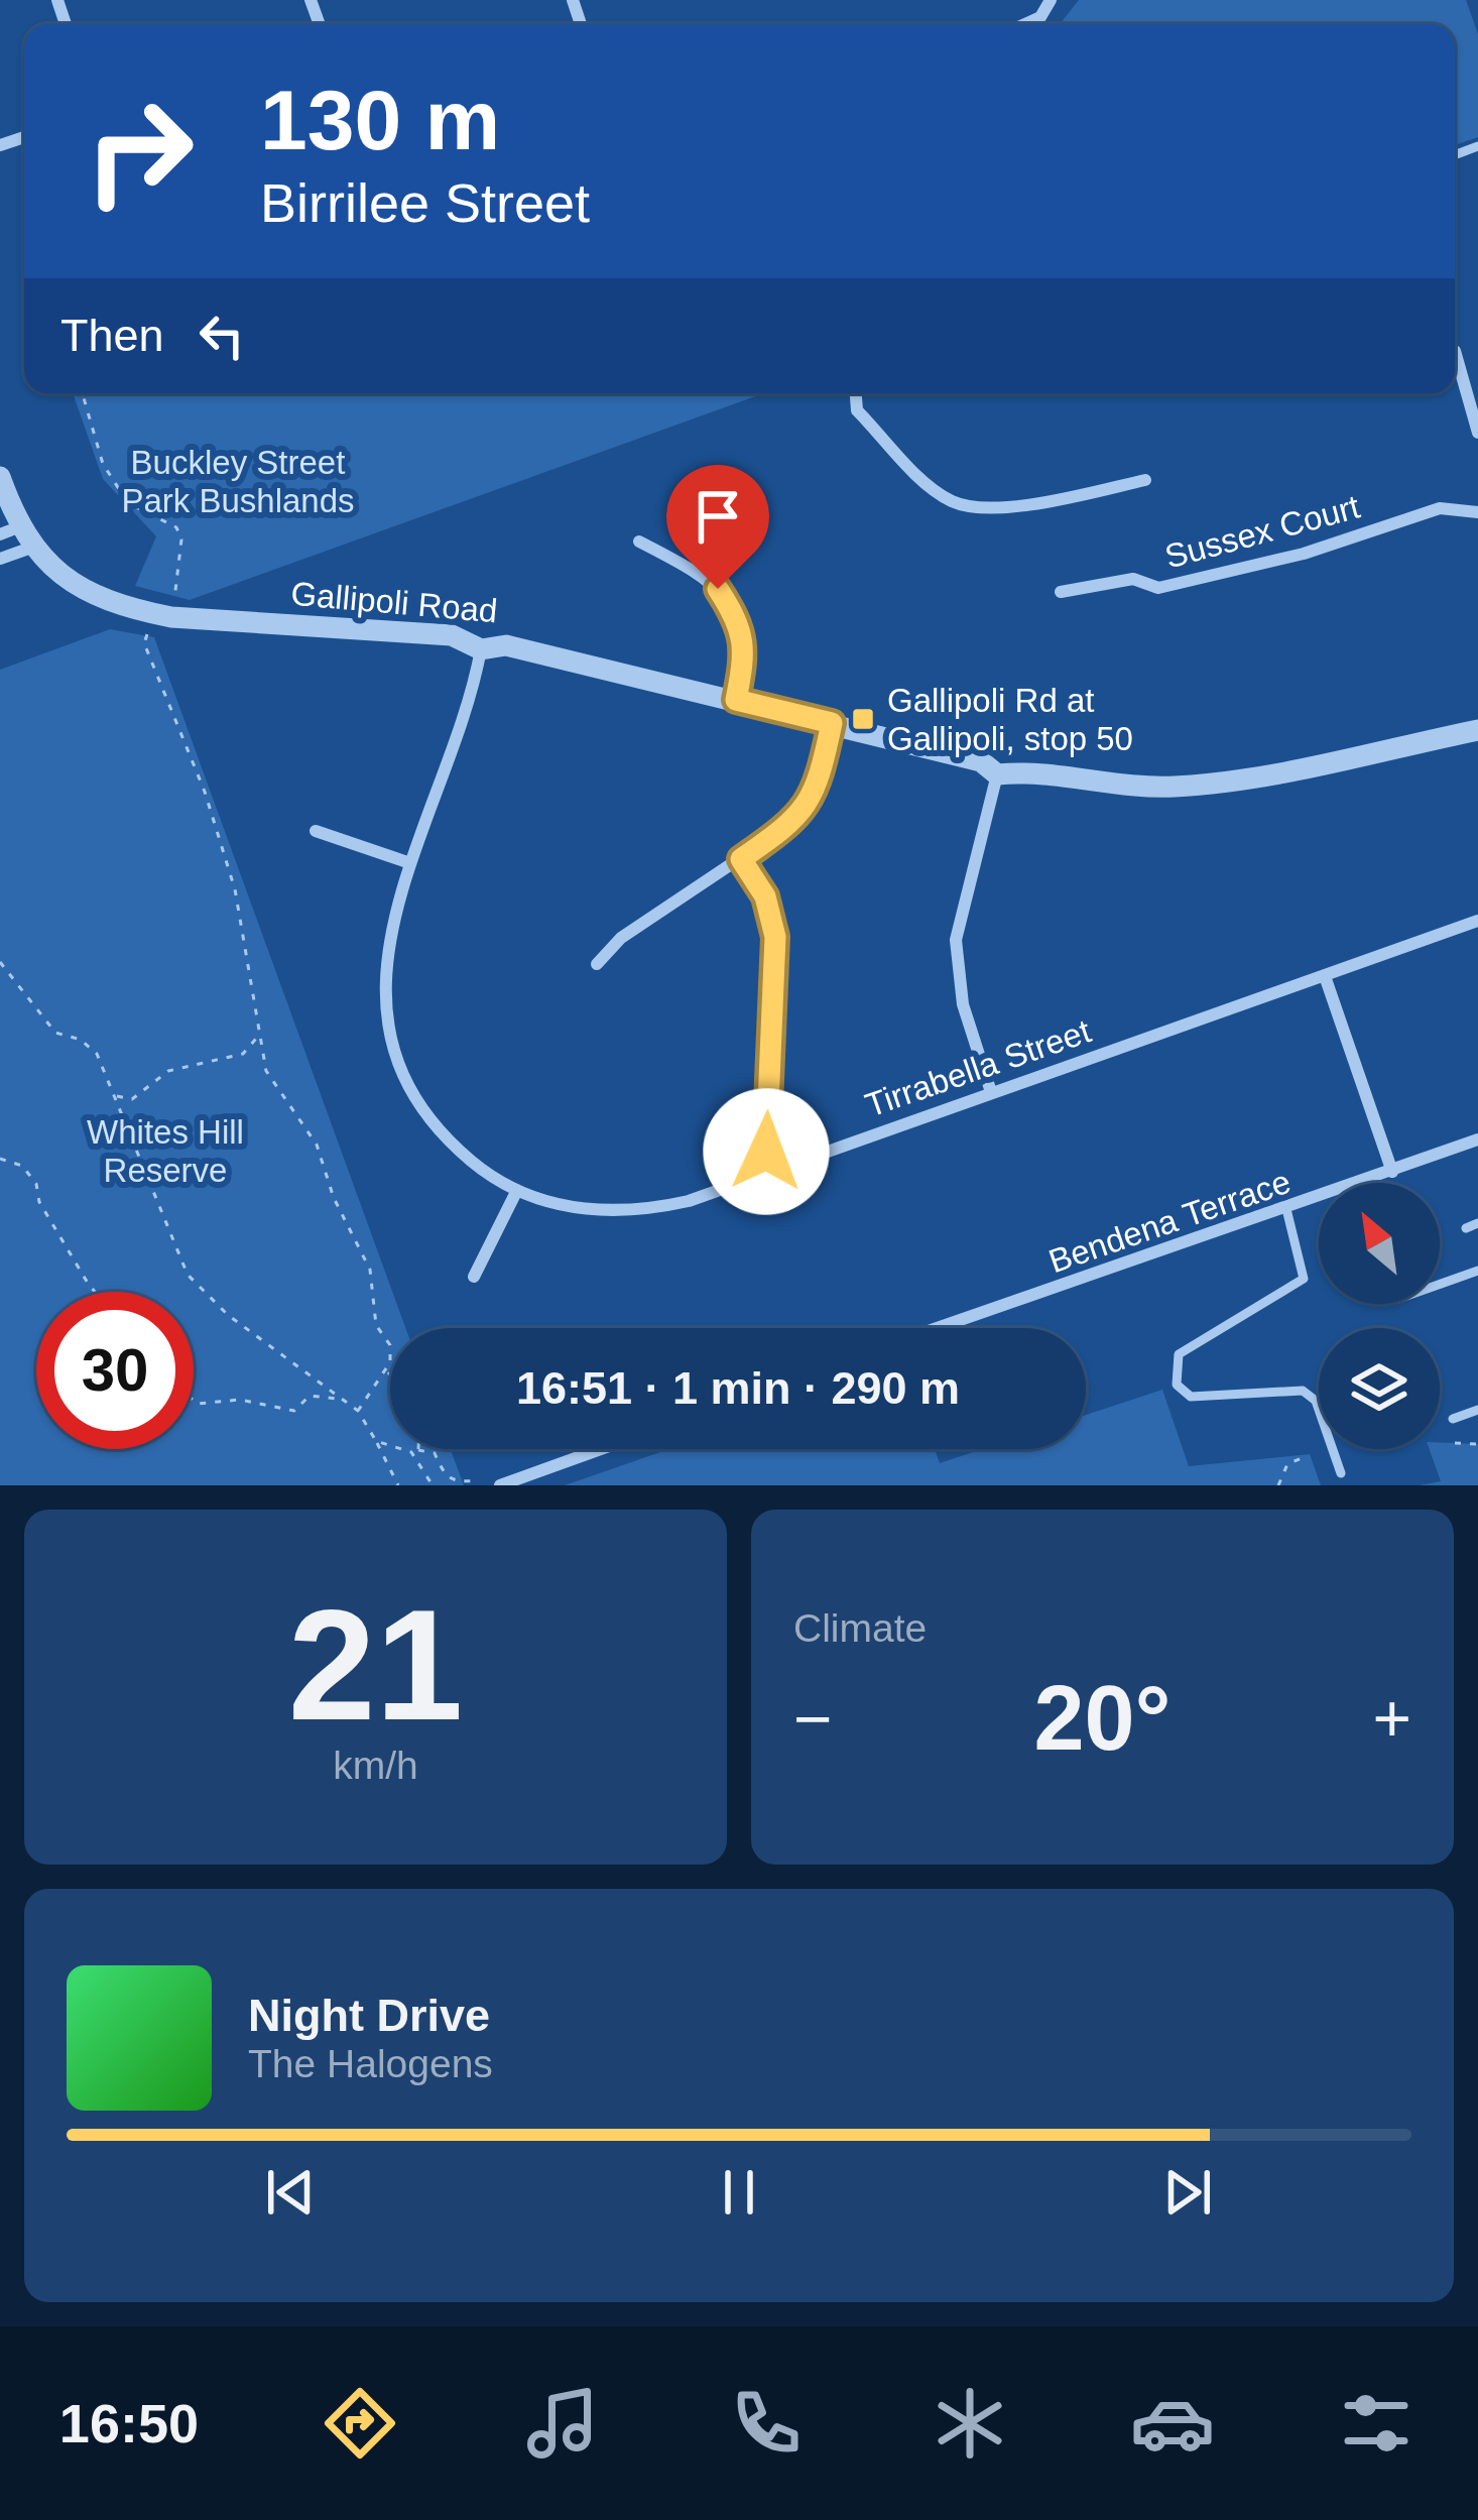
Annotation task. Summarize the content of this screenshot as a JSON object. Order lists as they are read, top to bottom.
{
  "streets": {
    "street": [
      "Sussex Court",
      "Gallipoli Road",
      "Tirrabella Street",
      "Bendena Terrace"
    ]
  },
  "crossings": [
    ["Gallipoli Road", "Tirrabella Street"]
  ],
  "parks": ["Buckley Street Park Bushlands", "Whites Hill Reserve"],
  "places": {
    "transit": ["Gallipoli Rd at Gallipoli, stop 50"]
  },
  "north": "top left",
  "page": {
    "turn": ["130 m", "Birrilee Street"],
    "then": "Then",
    "limit": "30",
    "trip": "16:51 · 1 min · 290 m",
    "tile": [
      ["21", "km/h"],
      "Climate"
    ],
    "heat": ["−", "20°", "+"],
    "song": ["Night Drive", "The Halogens"],
    "tabs": "16:50"
  }
}
